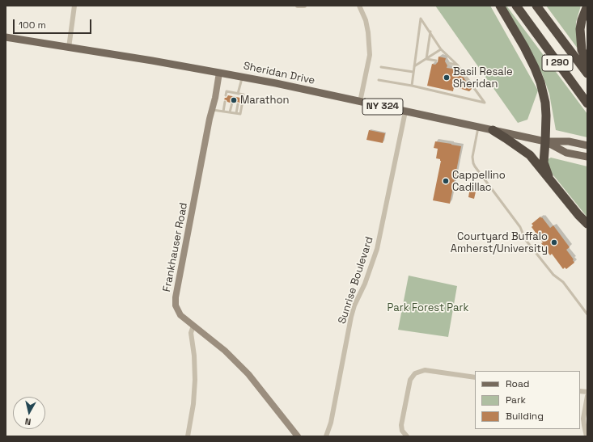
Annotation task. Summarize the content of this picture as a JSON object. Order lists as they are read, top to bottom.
{
  "streets": {
    "highway": ["I 290"],
    "main road": ["Sheridan Drive", "NY 324"],
    "street": ["Frankhauser Road", "Sunrise Boulevard"]
  },
  "crossings": [
    ["Sheridan Drive", "Frankhauser Road"],
    ["Sheridan Drive", "Sunrise Boulevard"]
  ],
  "parks": ["Park Forest Park"],
  "places": [
    "Basil Resale Sheridan",
    "Marathon",
    "Cappellino Cadillac",
    "Courtyard Buffalo Amherst/University"
  ],
  "legend": ["Road", "Park", "Building"],
  "scale_bar": "100 m",
  "north": "bottom"
}
